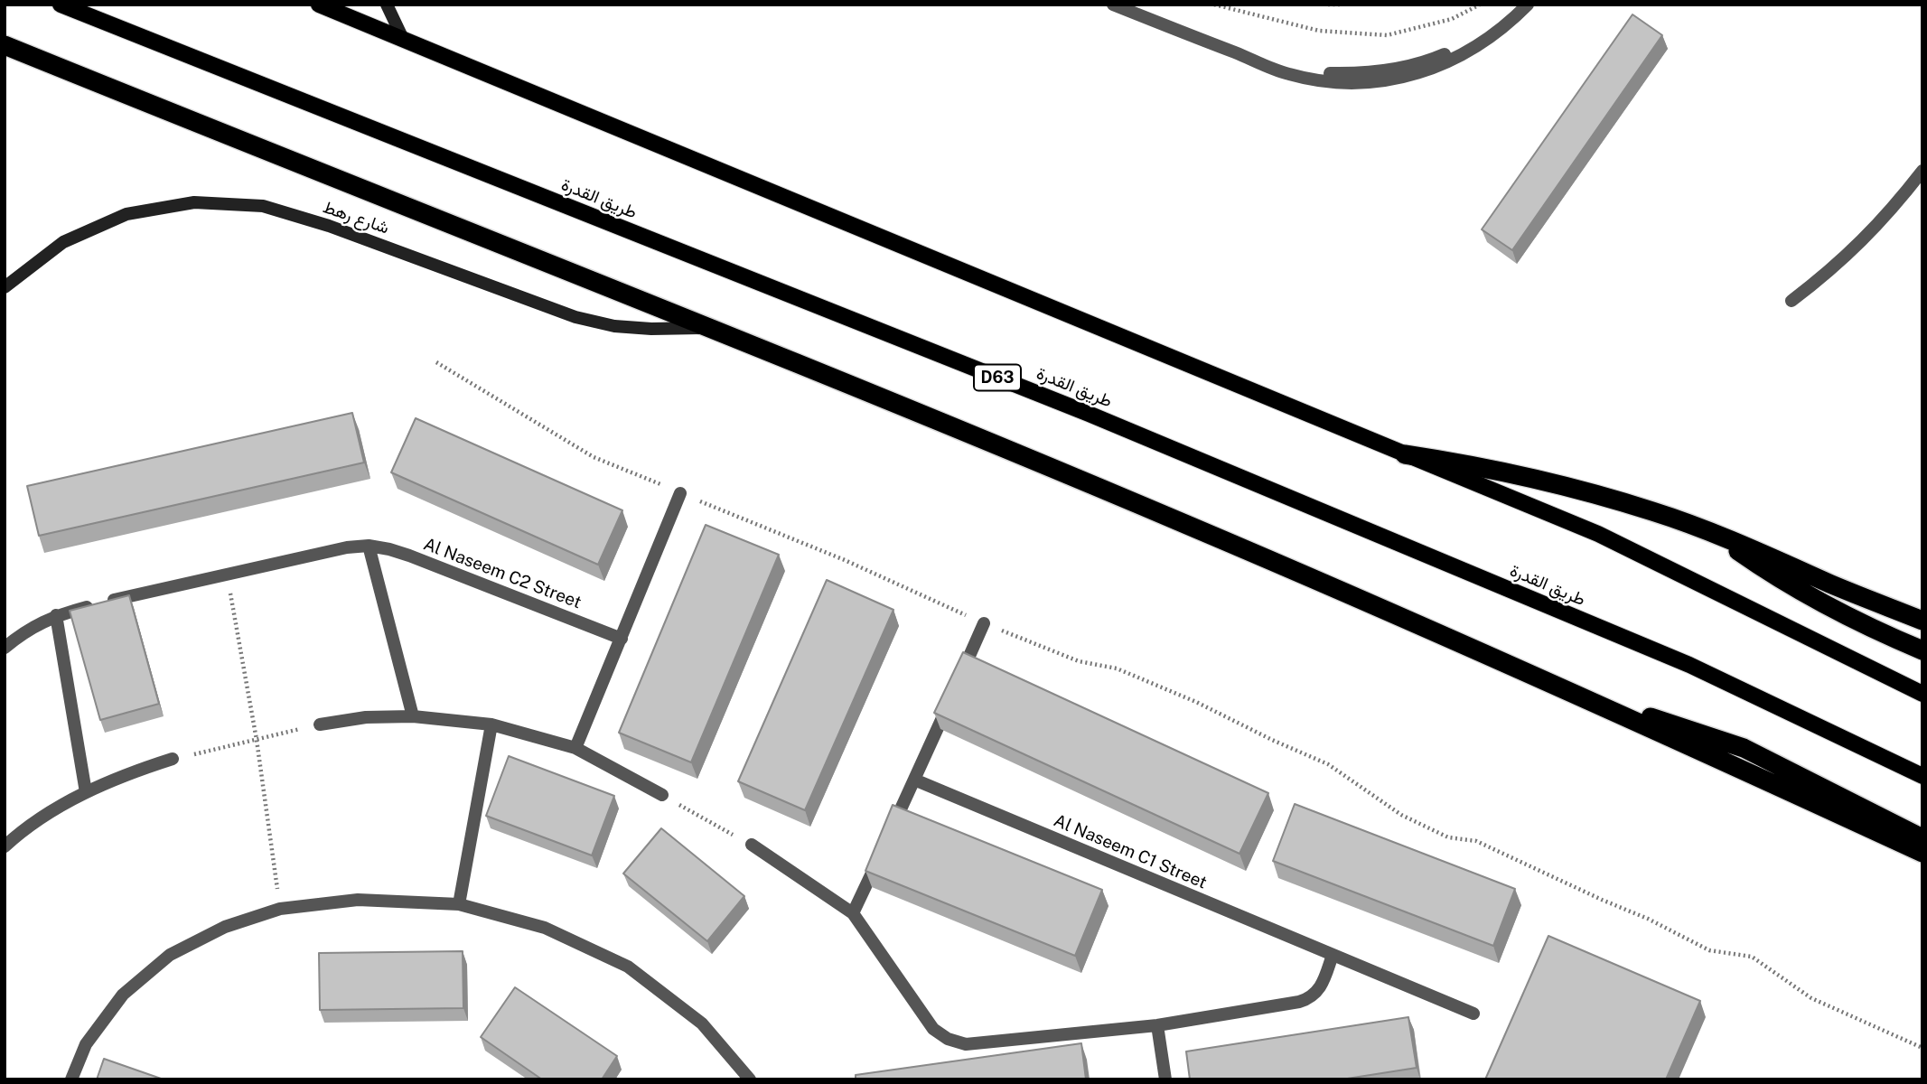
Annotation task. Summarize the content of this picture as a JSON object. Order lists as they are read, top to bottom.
{
  "streets": {
    "main road": ["طريق القدرة", "D63"],
    "street": ["شارع رهط", "Al Naseem C2 Street", "Al Naseem C1 Street"]
  }
}
